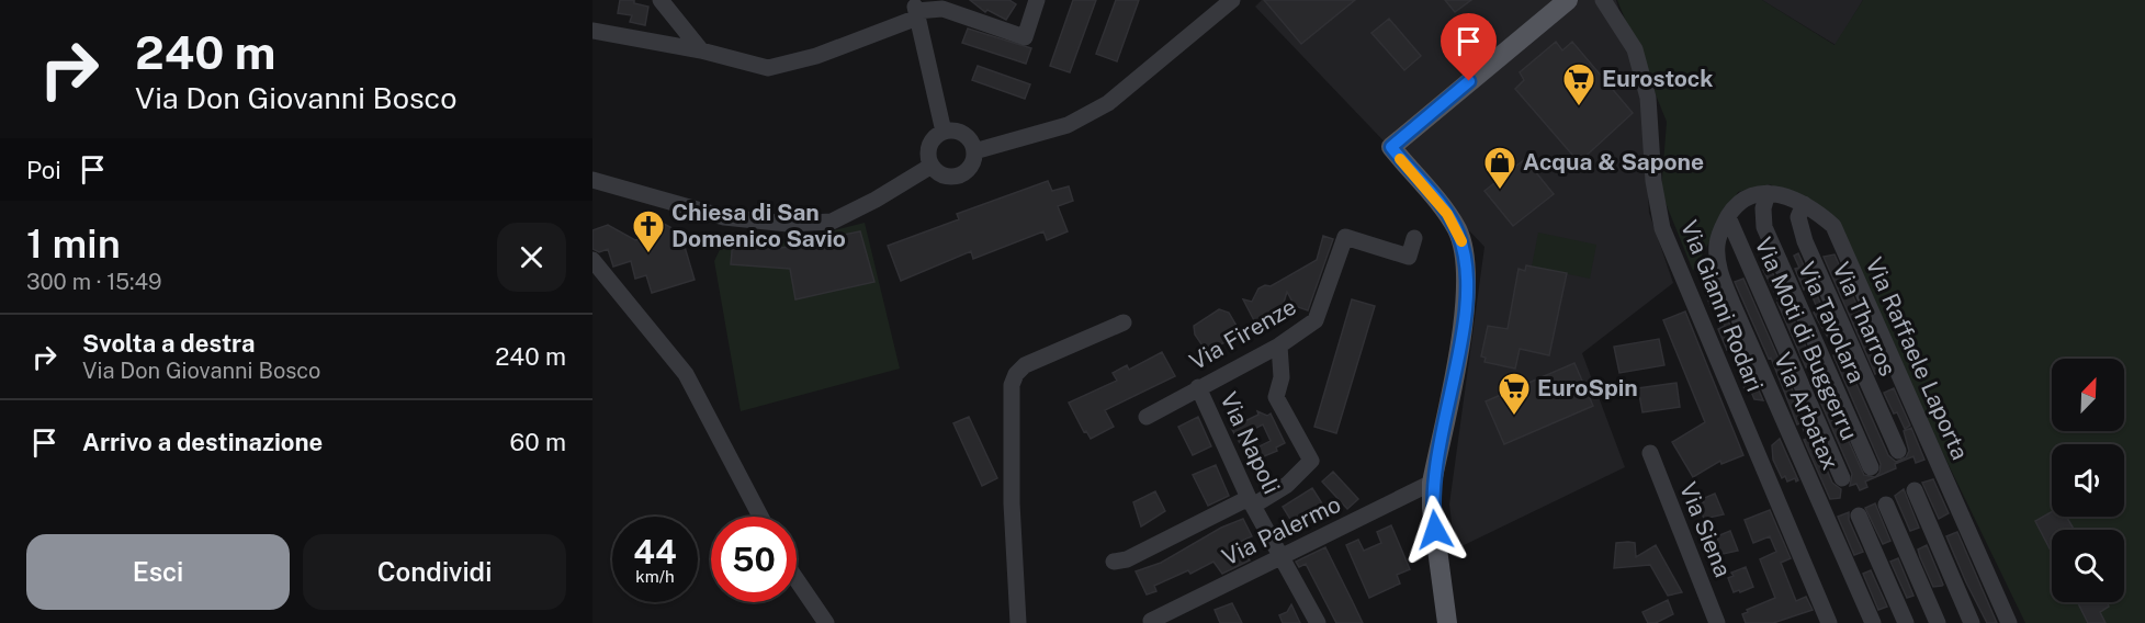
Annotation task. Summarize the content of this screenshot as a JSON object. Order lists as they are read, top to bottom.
{
  "streets": {
    "street": [
      "Via Gianni Rodari",
      "Via Tharros",
      "Via Tavolara",
      "Via Firenze",
      "Via Moti di Buggerru",
      "Via Raffaele Laporta",
      "Via Arbatax",
      "Via Napoli",
      "Via Siena",
      "Via Palermo"
    ]
  },
  "crossings": [
    ["Via Tharros", "Via Raffaele Laporta"],
    ["Via Tavolara", "Via Raffaele Laporta"],
    ["Via Firenze", "Via Napoli"],
    ["Via Moti di Buggerru", "Via Arbatax"],
    ["Via Napoli", "Via Palermo"]
  ],
  "places": {
    "supermarket": ["Eurostock", "EuroSpin"],
    "shop": ["Acqua & Sapone"],
    "church": ["Chiesa di San Domenico Savio"]
  },
  "north": "top right",
  "page": {
    "turn": ["240 m", "Via Don Giovanni Bosco"],
    "then": "Poi",
    "heading": ["1 min", "300 m · 15:49"],
    "list": [
      {
        "name": "Svolta a destra",
        "note": "Via Don Giovanni Bosco",
        "value": "240 m"
      },
      {
        "name": "Arrivo a destinazione",
        "value": "60 m"
      }
    ],
    "speed": "44 km/h",
    "limit": "50",
    "buttons": ["Esci", "Condividi"]
  }
}
